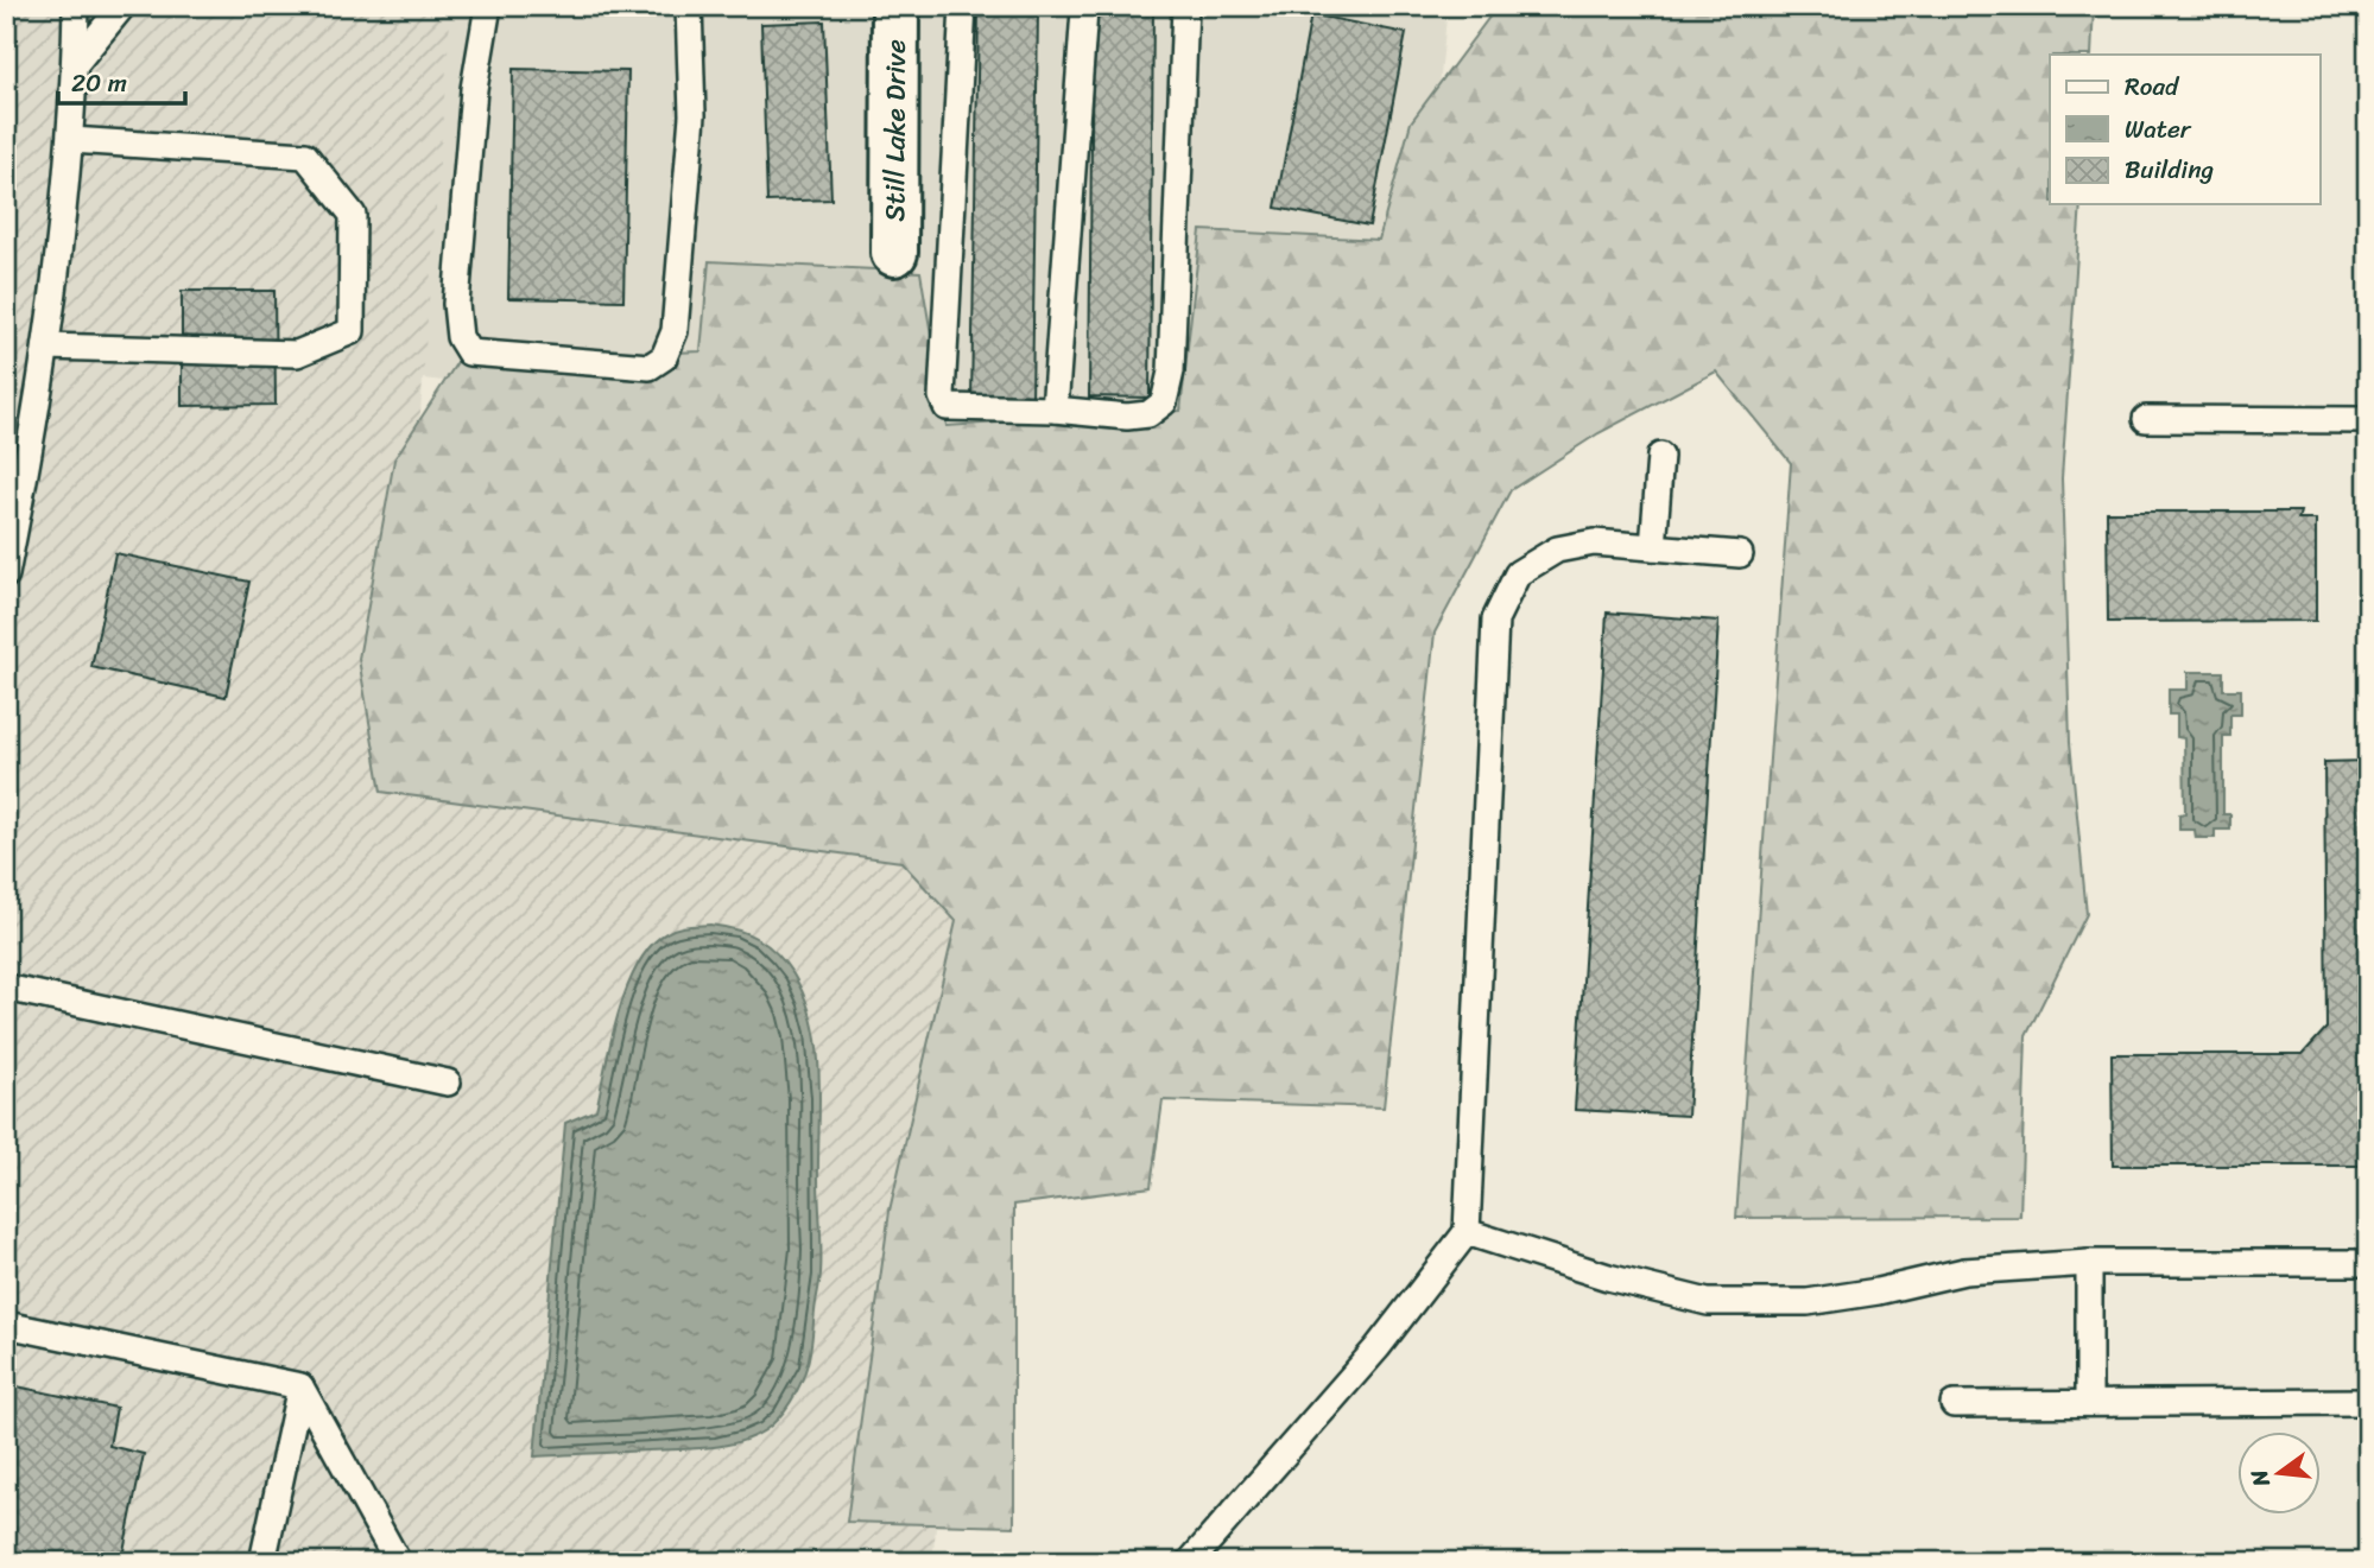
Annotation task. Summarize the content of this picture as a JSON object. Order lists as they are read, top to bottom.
{
  "streets": {
    "street": ["Still Lake Drive"]
  },
  "legend": ["Road", "Water", "Building"],
  "scale_bar": "20 m",
  "north": "left"
}
